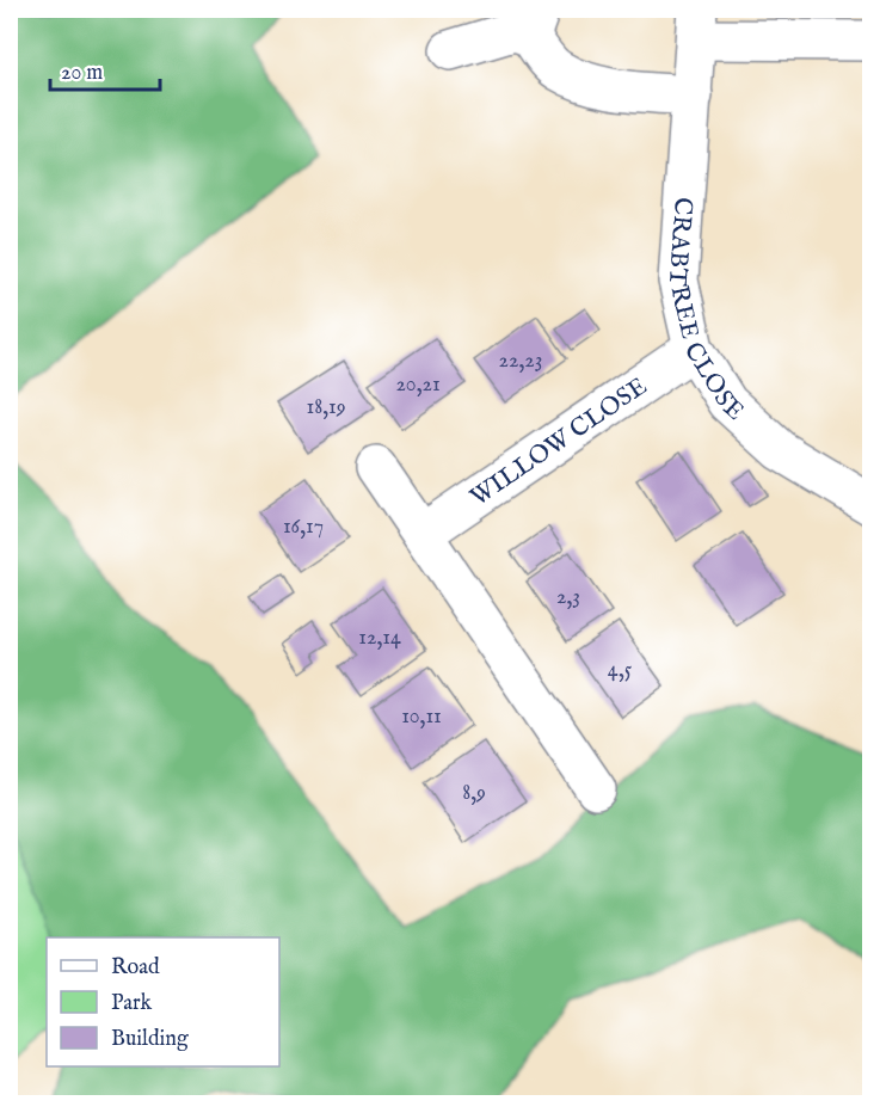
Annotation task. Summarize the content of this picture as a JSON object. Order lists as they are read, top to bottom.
{
  "streets": {
    "street": ["CRABTREE CLOSE", "WILLOW CLOSE"]
  },
  "crossings": [
    ["CRABTREE CLOSE", "WILLOW CLOSE"]
  ],
  "house_numbers": [
    "22,23",
    "20,21",
    "18,19",
    "16,17",
    "2,3",
    "12,14",
    "4,5",
    "10,11",
    "8,9"
  ],
  "legend": ["Road", "Park", "Building"],
  "scale_bar": "20 m"
}
